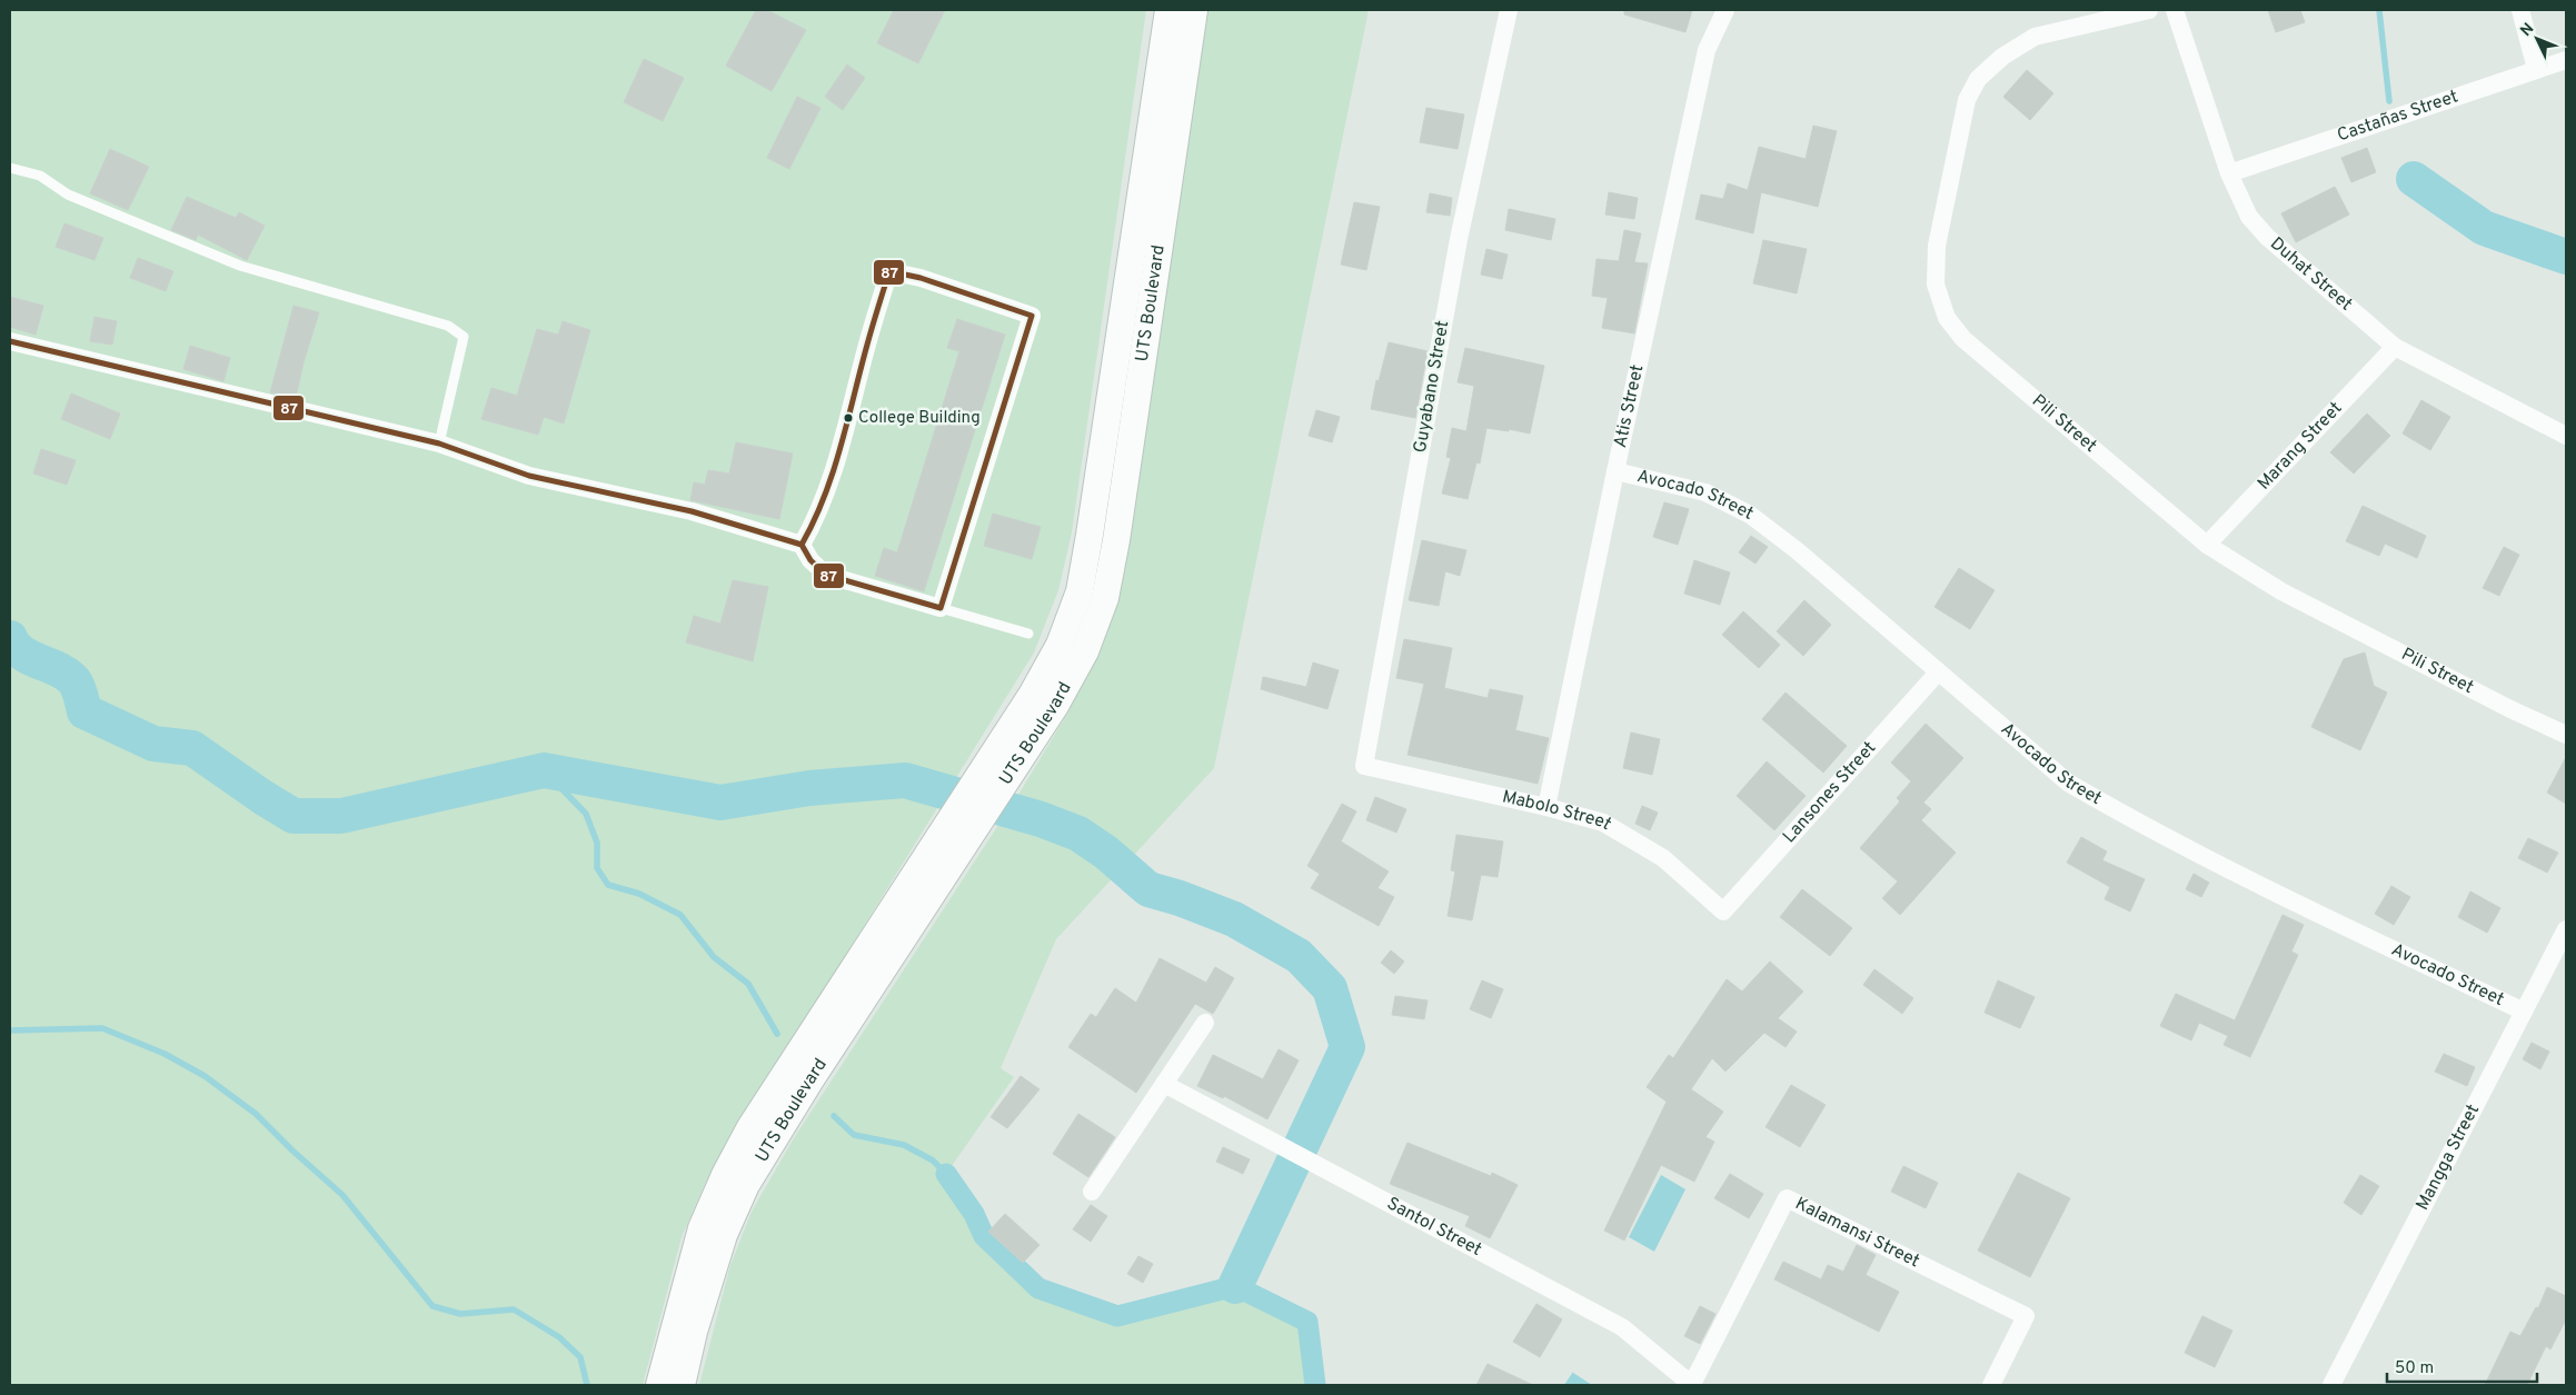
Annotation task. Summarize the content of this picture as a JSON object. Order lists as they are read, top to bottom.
{
  "streets": {
    "main road": ["UTS Boulevard"],
    "street": [
      "Castañas Street",
      "Duhat Street",
      "Guyabano Street",
      "Atis Street",
      "Pili Street",
      "Marang Street",
      "Avocado Street",
      "Lansones Street",
      "Mabolo Street",
      "Mangga Street",
      "Santol Street",
      "Kalamansi Street"
    ]
  },
  "crossings": [
    ["Castañas Street", "Duhat Street"],
    ["Duhat Street", "Marang Street"],
    ["Guyabano Street", "Mabolo Street"],
    ["Atis Street", "Avocado Street"],
    ["Atis Street", "Mabolo Street"],
    ["Pili Street", "Marang Street"],
    ["Avocado Street", "Lansones Street"],
    ["Avocado Street", "Mangga Street"],
    ["Lansones Street", "Mabolo Street"],
    ["Santol Street", "Kalamansi Street"]
  ],
  "places": ["College Building"],
  "lines": ["transit line 87"],
  "scale_bar": "50 m",
  "north": "top left"
}
